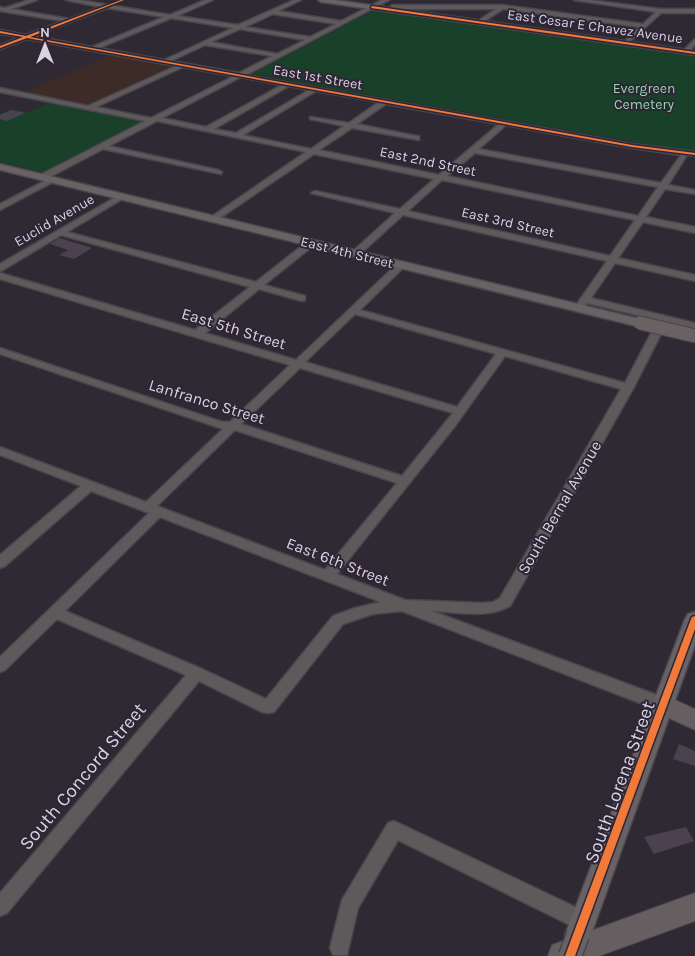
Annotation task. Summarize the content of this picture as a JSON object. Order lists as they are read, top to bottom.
{
  "streets": {
    "main road": ["East Cesar E Chavez Avenue", "East 4th Street", "South Lorena Street"],
    "street": [
      "East 1st Street",
      "East 2nd Street",
      "Euclid Avenue",
      "East 3rd Street",
      "East 5th Street",
      "Lanfranco Street",
      "South Bernal Avenue",
      "East 6th Street",
      "South Concord Street"
    ]
  },
  "crossings": [
    ["Euclid Avenue", "East 4th Street"],
    ["East 4th Street", "South Bernal Avenue"],
    ["South Bernal Avenue", "East 6th Street"],
    ["East 6th Street", "South Lorena Street"]
  ],
  "parks": ["Evergreen Cemetery"],
  "north": "top"
}
